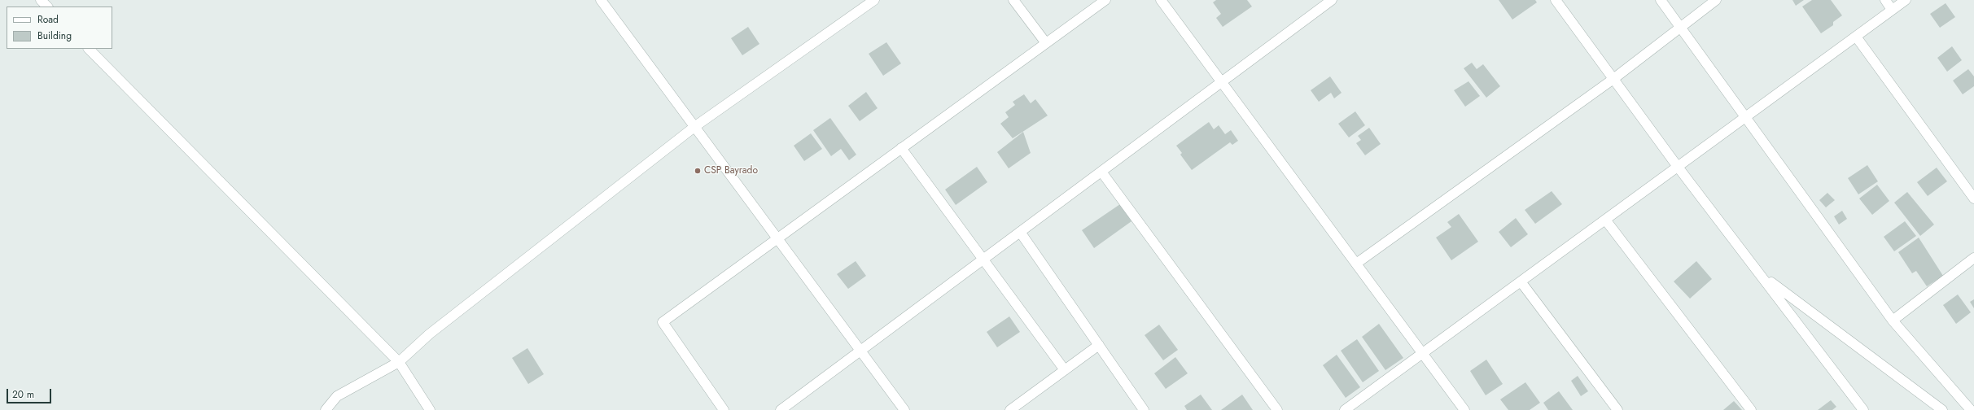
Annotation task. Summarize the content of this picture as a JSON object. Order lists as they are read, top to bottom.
{
  "places": ["CSP Bayrado"],
  "legend": ["Road", "Building"],
  "scale_bar": "20 m"
}
